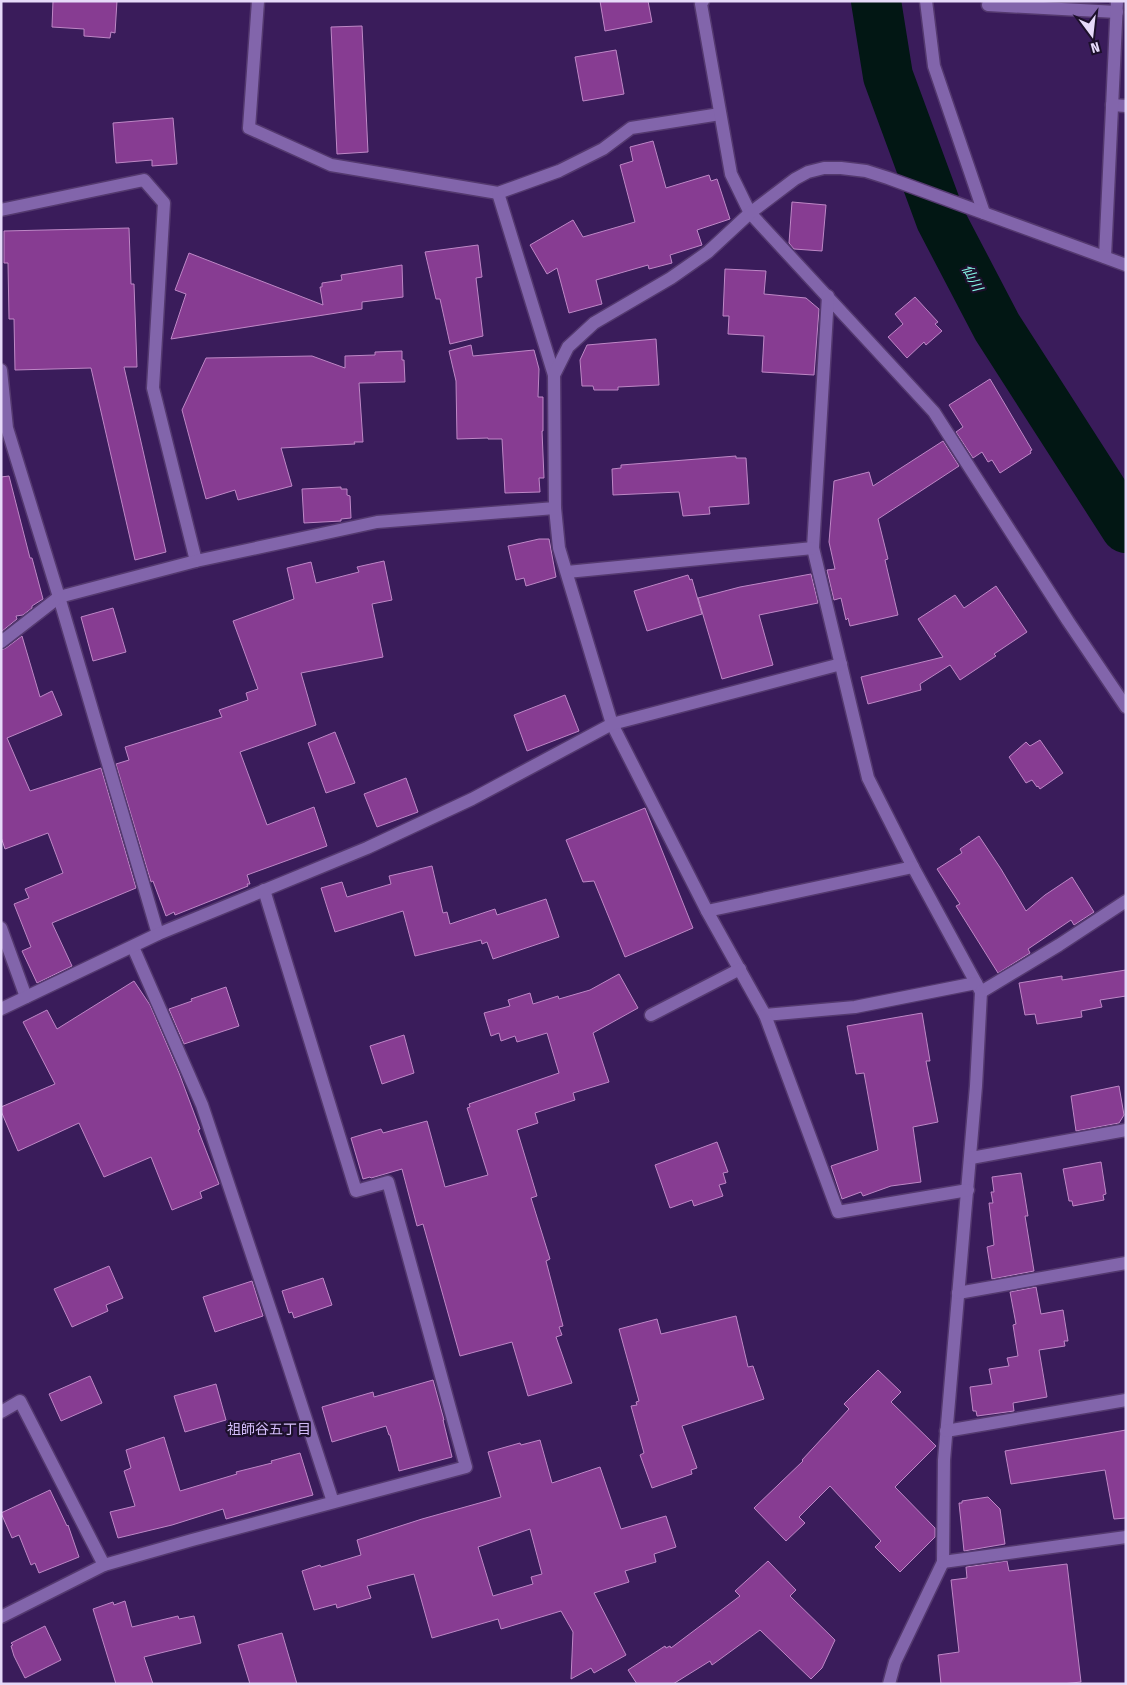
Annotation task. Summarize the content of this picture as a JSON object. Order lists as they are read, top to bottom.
{
  "districts": ["祖師谷五丁目"],
  "water": ["仙川"],
  "north": "bottom"
}
